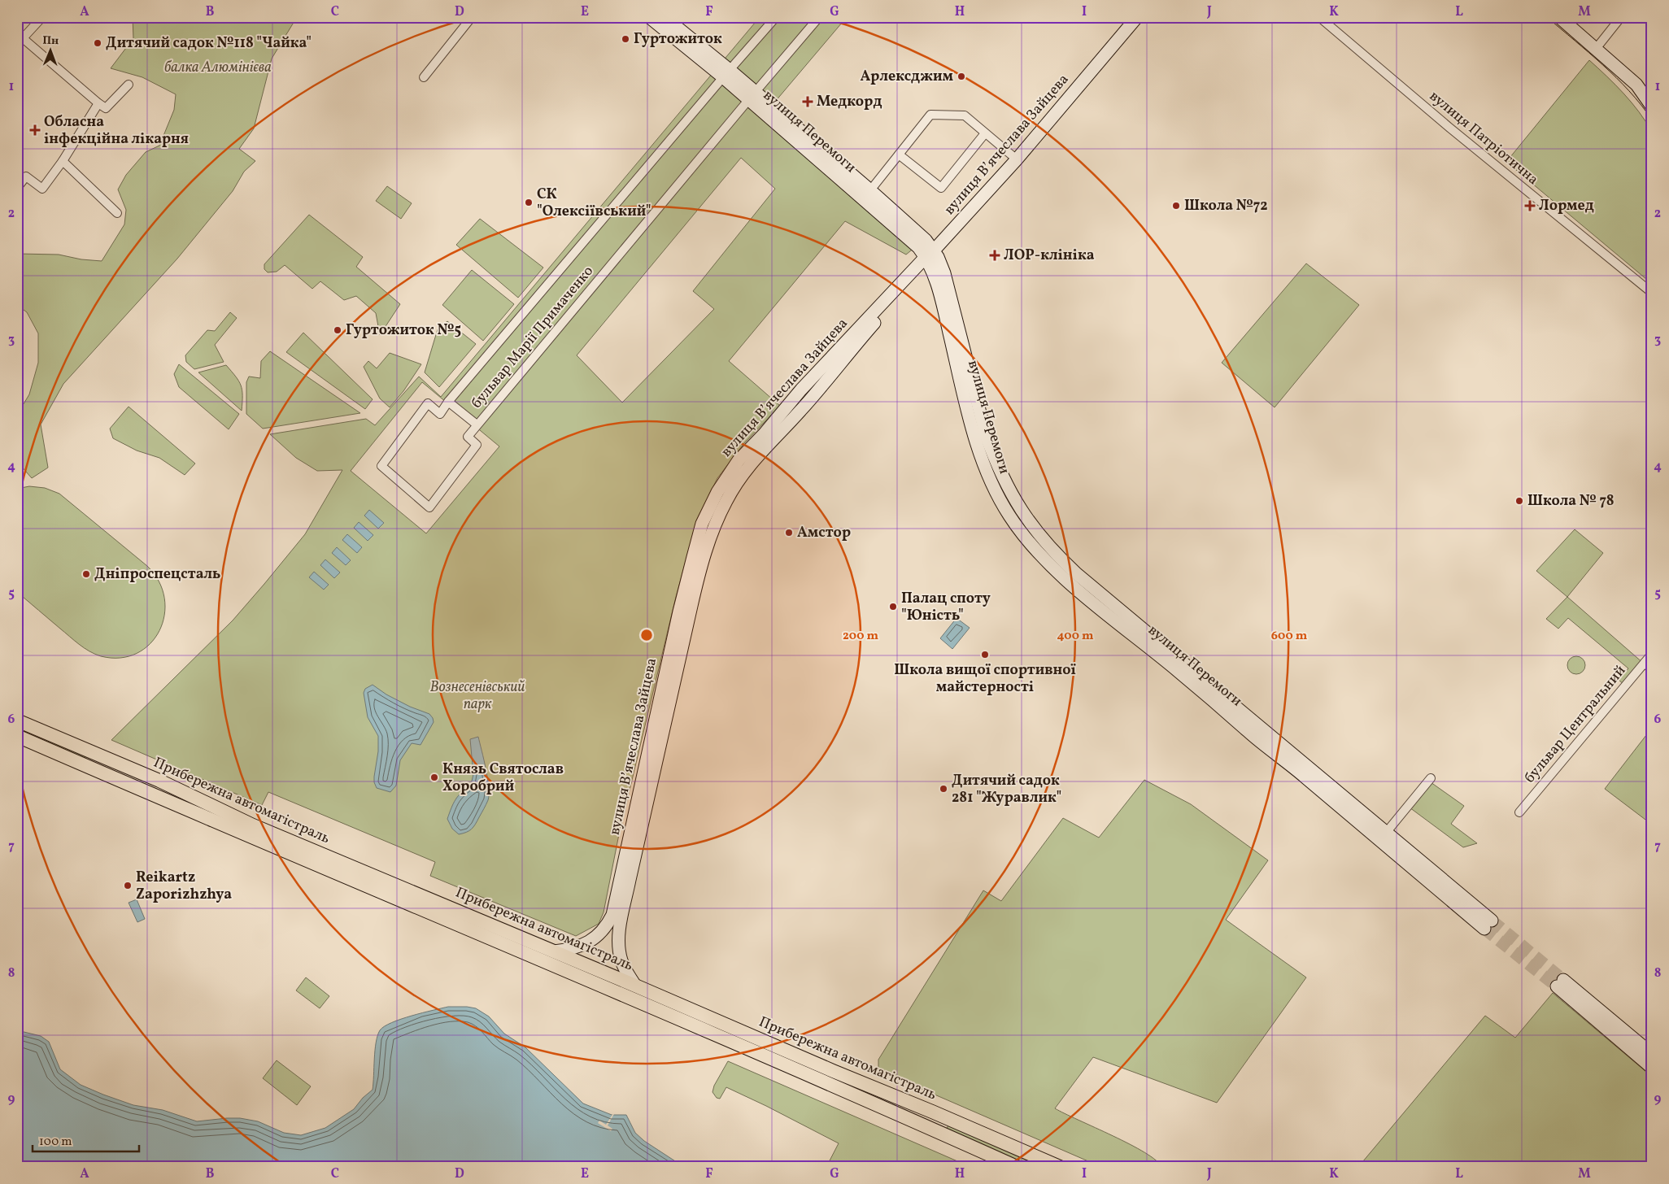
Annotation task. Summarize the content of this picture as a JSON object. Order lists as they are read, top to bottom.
{
  "streets": {
    "main road": ["вулиця Перемоги", "вулиця Вʼячеслава Зайцева", "Прибережна автомагістраль"],
    "street": ["вулиця Патріотична", "бульвар Марії Примаченко", "бульвар Центральний"]
  },
  "crossings": [
    ["вулиця Перемоги", "вулиця Вʼячеслава Зайцева"],
    ["вулиця Перемоги", "бульвар Марії Примаченко"],
    ["вулиця Вʼячеслава Зайцева", "Прибережна автомагістраль"]
  ],
  "parks": ["балка Алюмінієва", "Вознесенівський парк"],
  "places": {
    "other": [
      "Гуртожиток",
      "Дитячий садок №118 \"Чайка\"",
      "Арлексджим",
      "СК \"Олексіївський\"",
      "Школа №72",
      "Гуртожиток №5",
      "Школа № 78",
      "Амстор",
      "Дніпроспецсталь",
      "Палац споту \"Юність\"",
      "Школа вищої спортивної майстерності",
      "Князь Святослав Хоробрий",
      "Дитячий садок 281 \"Журавлик\"",
      "Reikartz Zaporizhzhya"
    ],
    "health": [
      "Медкорд",
      "Обласна інфекційна лікарня",
      "Лормед",
      "ЛОР-клініка"
    ]
  },
  "scale_bar": "100 m",
  "north": "top",
  "grid": {
    "columns": [
      "A",
      "B",
      "C",
      "D",
      "E",
      "F",
      "G",
      "H",
      "I",
      "J",
      "K",
      "L",
      "M"
    ],
    "rows": [
      "1",
      "2",
      "3",
      "4",
      "5",
      "6",
      "7",
      "8",
      "9"
    ]
  },
  "rings": ["200 m", "400 m", "600 m"]
}
